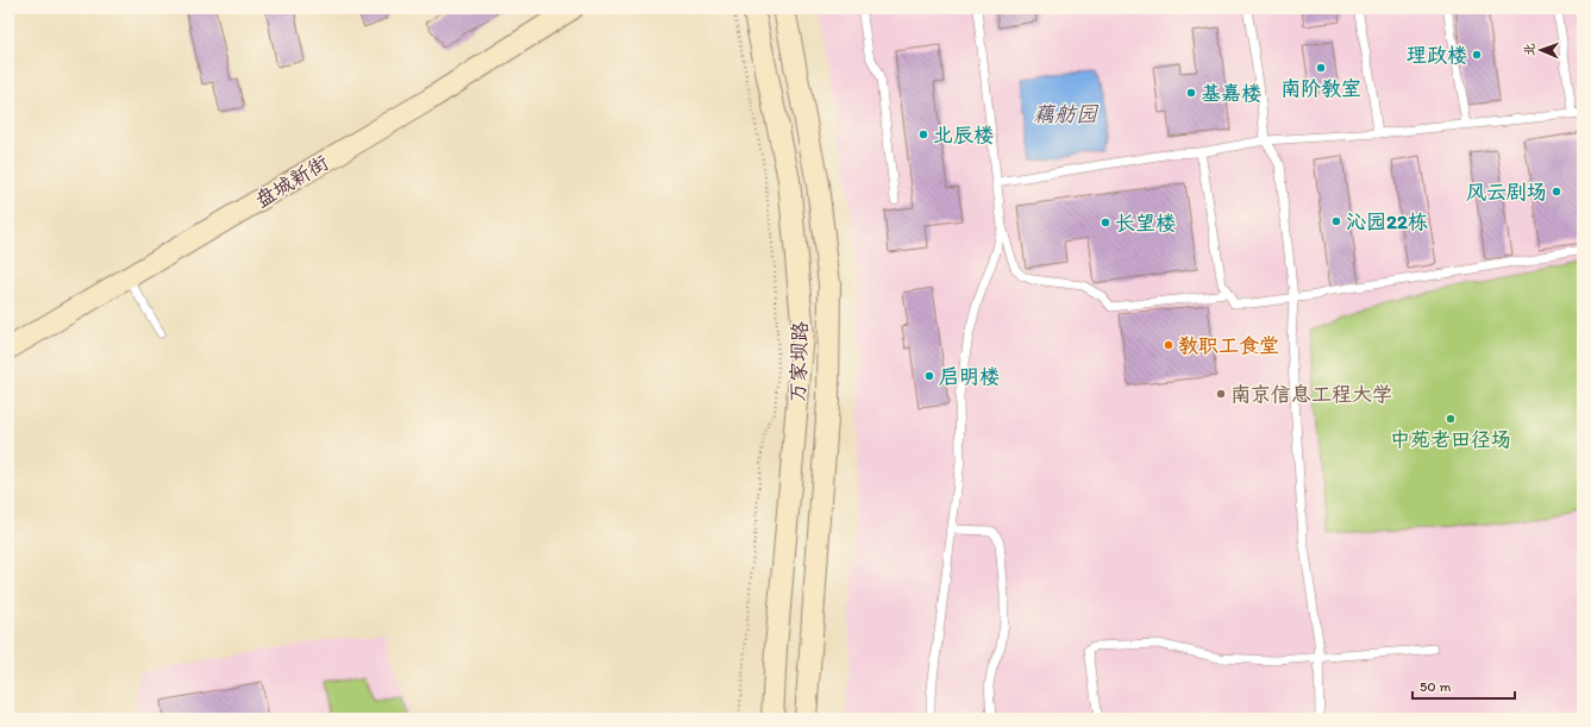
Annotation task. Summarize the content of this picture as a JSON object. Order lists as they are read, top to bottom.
{
  "streets": {
    "main road": ["盘城新街", "万家坝路"]
  },
  "water": ["藕舫园"],
  "places": [
    "理政楼",
    "南阶教室",
    "基嘉楼",
    "北辰楼",
    "风云剧场",
    "沁园22栋",
    "长望楼",
    "教职工食堂",
    "启明楼",
    "南京信息工程大学",
    "中苑老田径场"
  ],
  "scale_bar": "50 m",
  "north": "left"
}
